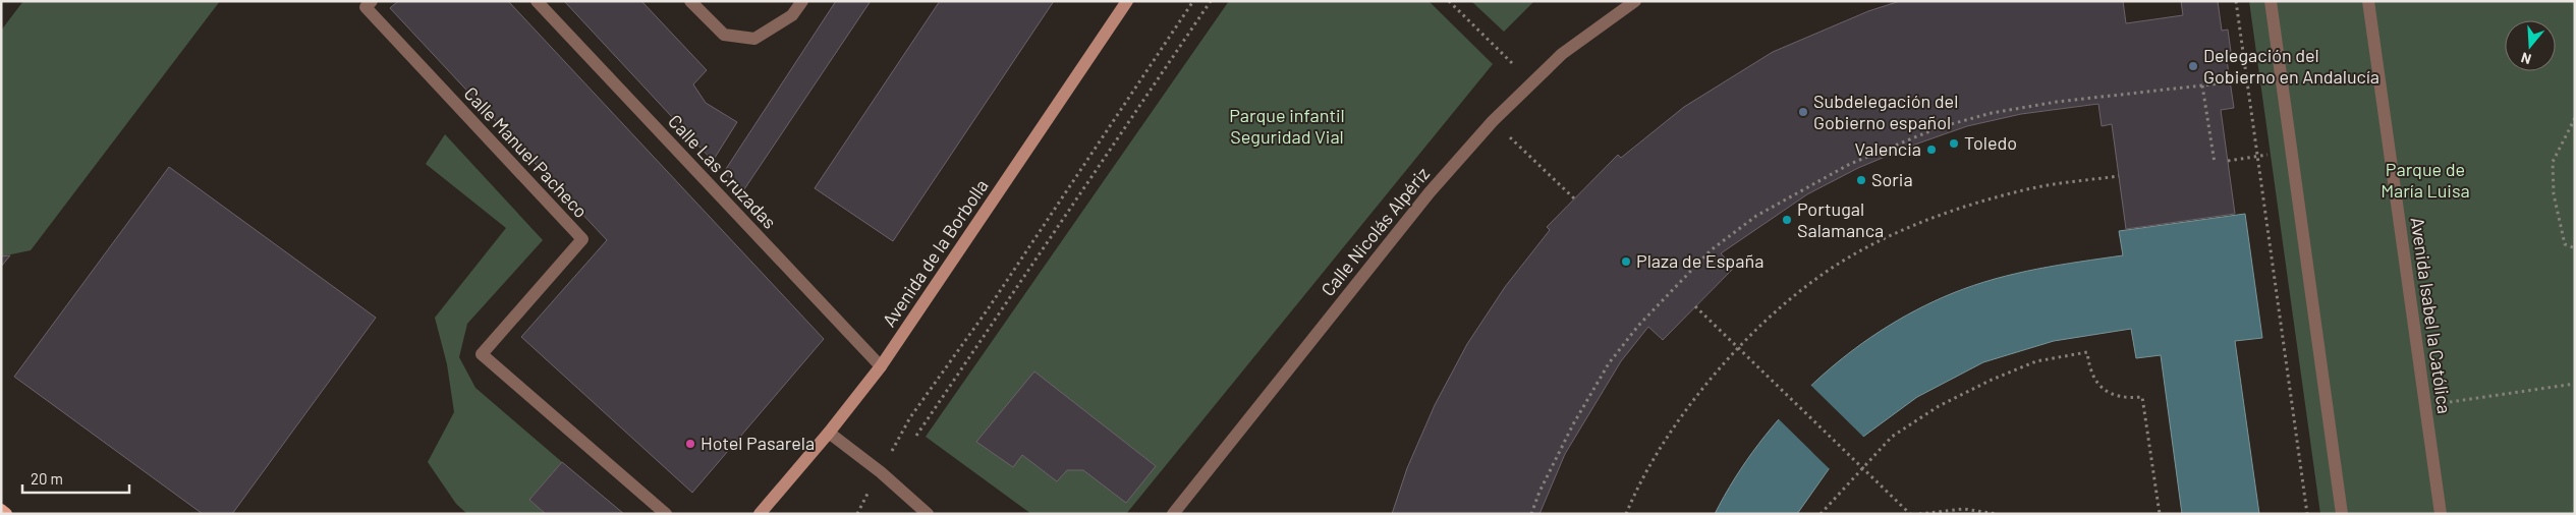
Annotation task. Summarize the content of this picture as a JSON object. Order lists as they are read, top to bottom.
{
  "streets": {
    "main road": ["Avenida de la Borbolla"],
    "street": [
      "Calle Manuel Pacheco",
      "Calle Las Cruzadas",
      "Calle Nicolás Alpériz",
      "Avenida Isabel la Católica"
    ]
  },
  "crossings": [
    ["Calle Las Cruzadas", "Avenida de la Borbolla"]
  ],
  "parks": ["Parque infantil Seguridad Vial", "Parque de María Luisa"],
  "places": [
    "Delegación del Gobierno en Andalucía",
    "Subdelegación del Gobierno español",
    "Toledo",
    "Valencia",
    "Soria",
    "Portugal Salamanca",
    "Plaza de España",
    "Hotel Pasarela"
  ],
  "scale_bar": "20 m",
  "north": "bottom"
}
